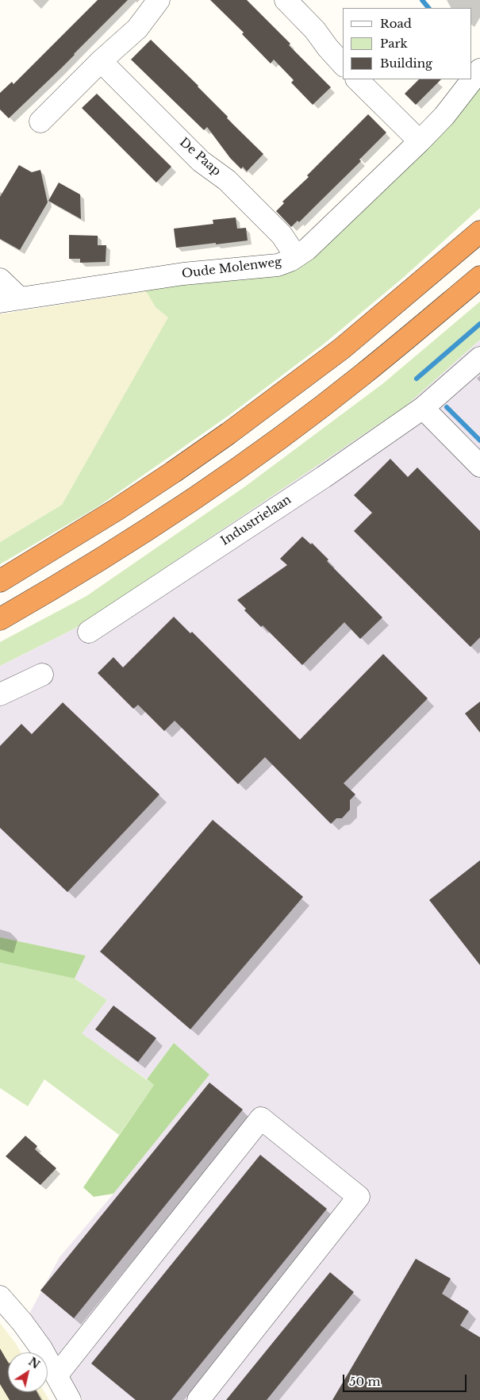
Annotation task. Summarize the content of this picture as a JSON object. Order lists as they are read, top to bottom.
{
  "streets": {
    "street": ["De Paap", "Oude Molenweg", "Industrielaan"]
  },
  "crossings": [
    ["De Paap", "Oude Molenweg"]
  ],
  "legend": ["Road", "Park", "Building"],
  "scale_bar": "50 m",
  "north": "top right"
}
